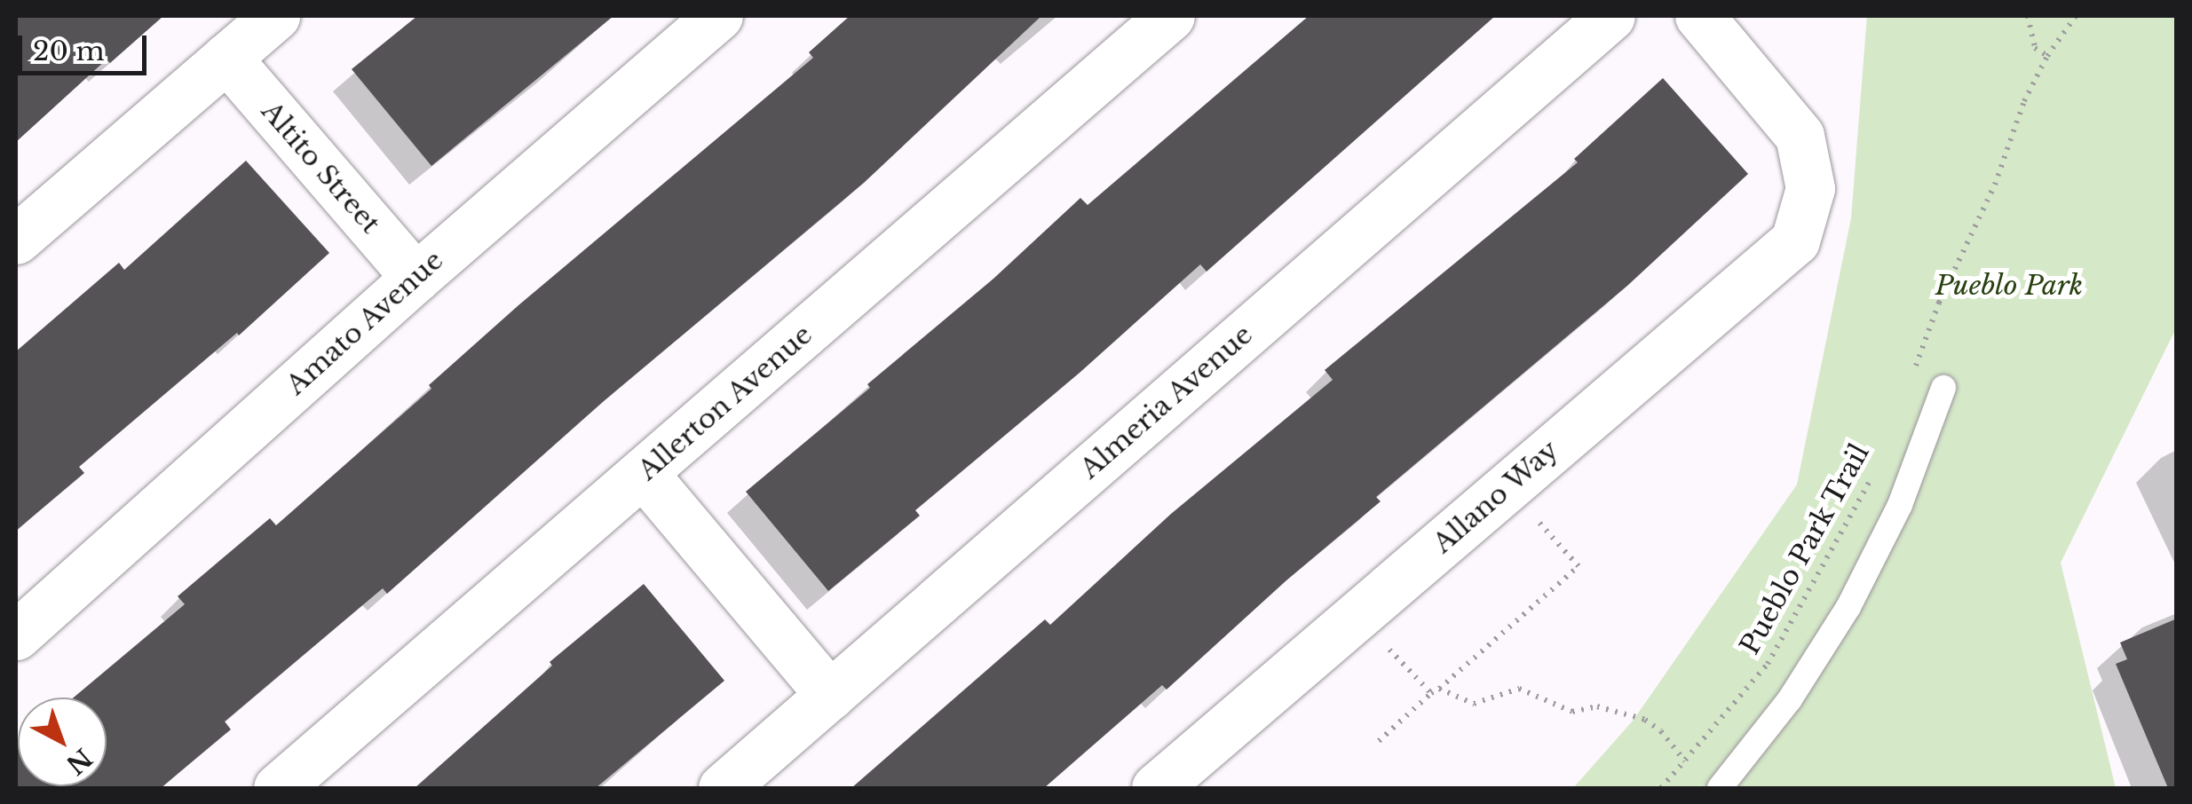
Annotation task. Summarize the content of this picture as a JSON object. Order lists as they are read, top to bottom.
{
  "streets": {
    "street": [
      "Altito Street",
      "Amato Avenue",
      "Almeria Avenue",
      "Allerton Avenue",
      "Allano Way"
    ],
    "path": ["Pueblo Park Trail"]
  },
  "crossings": [
    ["Altito Street", "Amato Avenue"]
  ],
  "parks": ["Pueblo Park"],
  "scale_bar": "20 m",
  "north": "bottom right"
}
